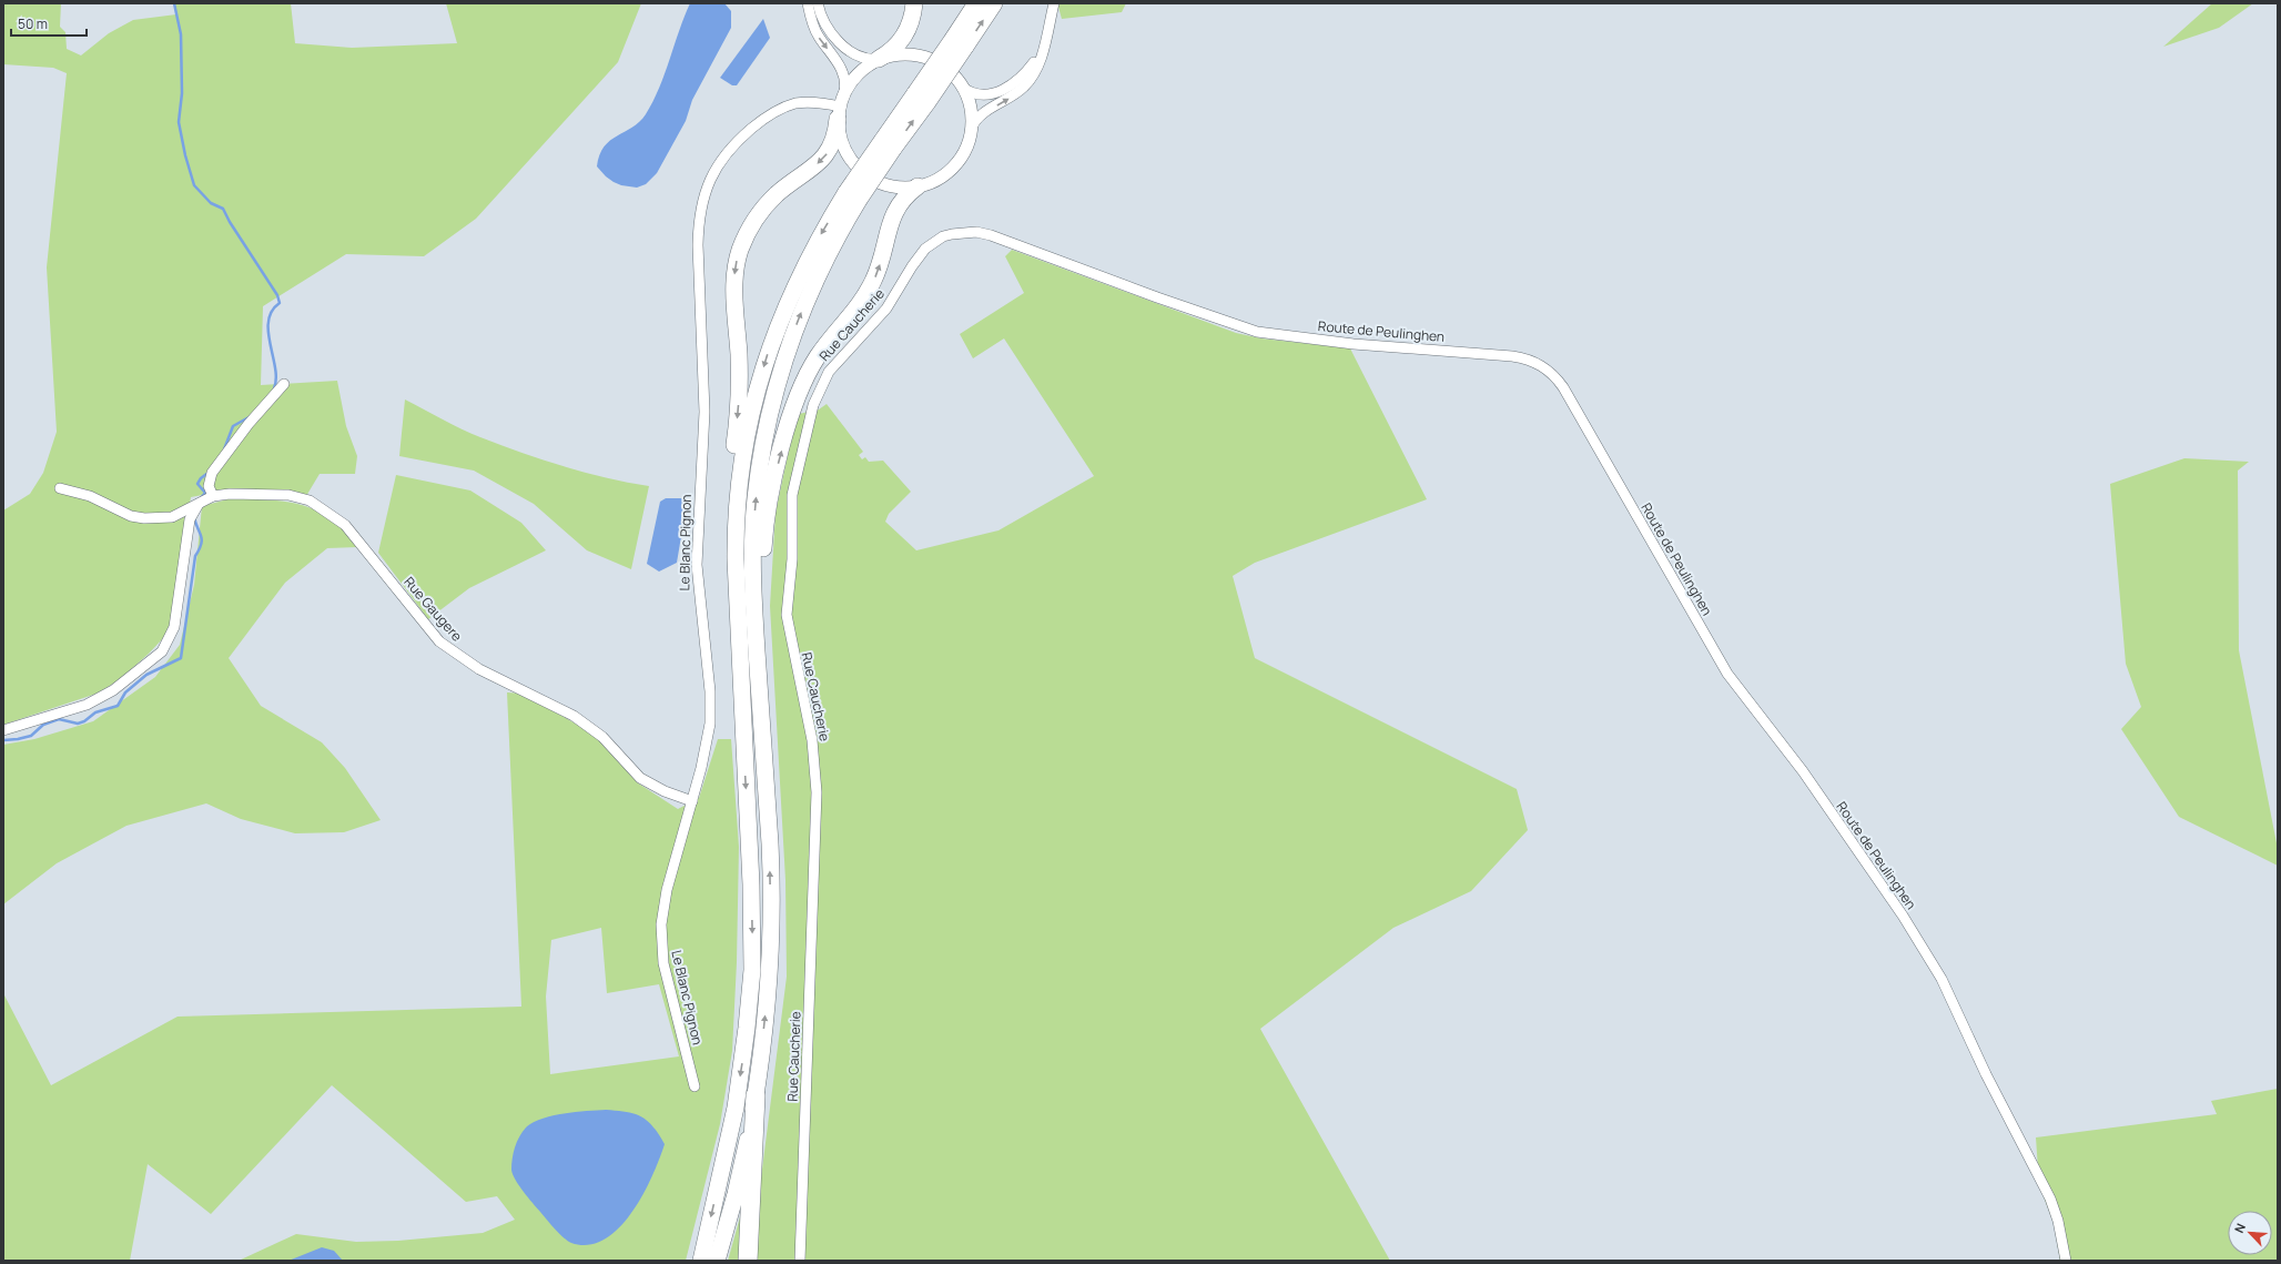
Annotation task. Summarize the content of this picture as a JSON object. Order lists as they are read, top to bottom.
{
  "streets": {
    "street": [
      "Rue Caucherie",
      "Route de Peulinghen",
      "Le Blanc Pignon",
      "Rue Gaugere"
    ]
  },
  "crossings": [
    ["Rue Caucherie", "Route de Peulinghen"],
    ["Le Blanc Pignon", "Rue Gaugere"]
  ],
  "scale_bar": "50 m",
  "north": "top left"
}
